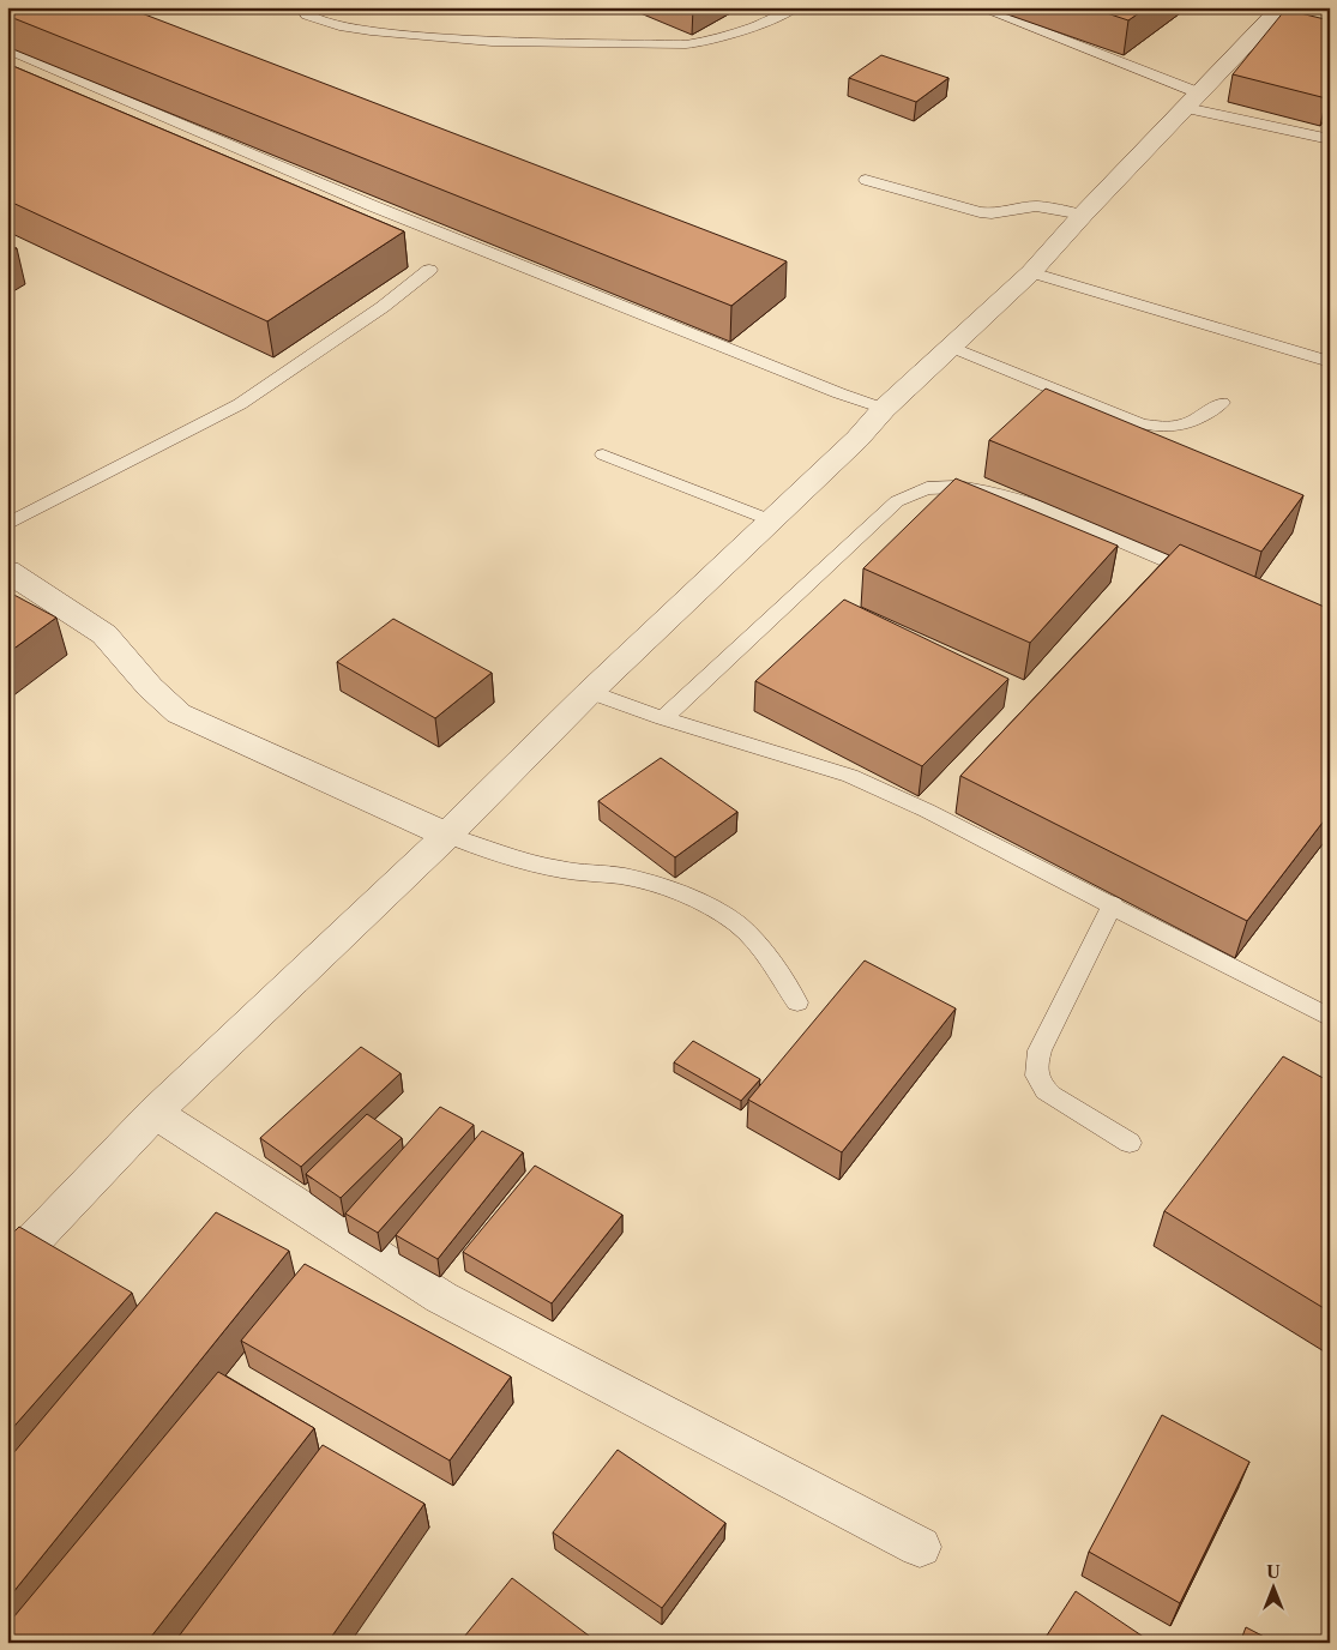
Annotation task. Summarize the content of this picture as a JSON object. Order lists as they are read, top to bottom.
{
  "north": "top"
}
